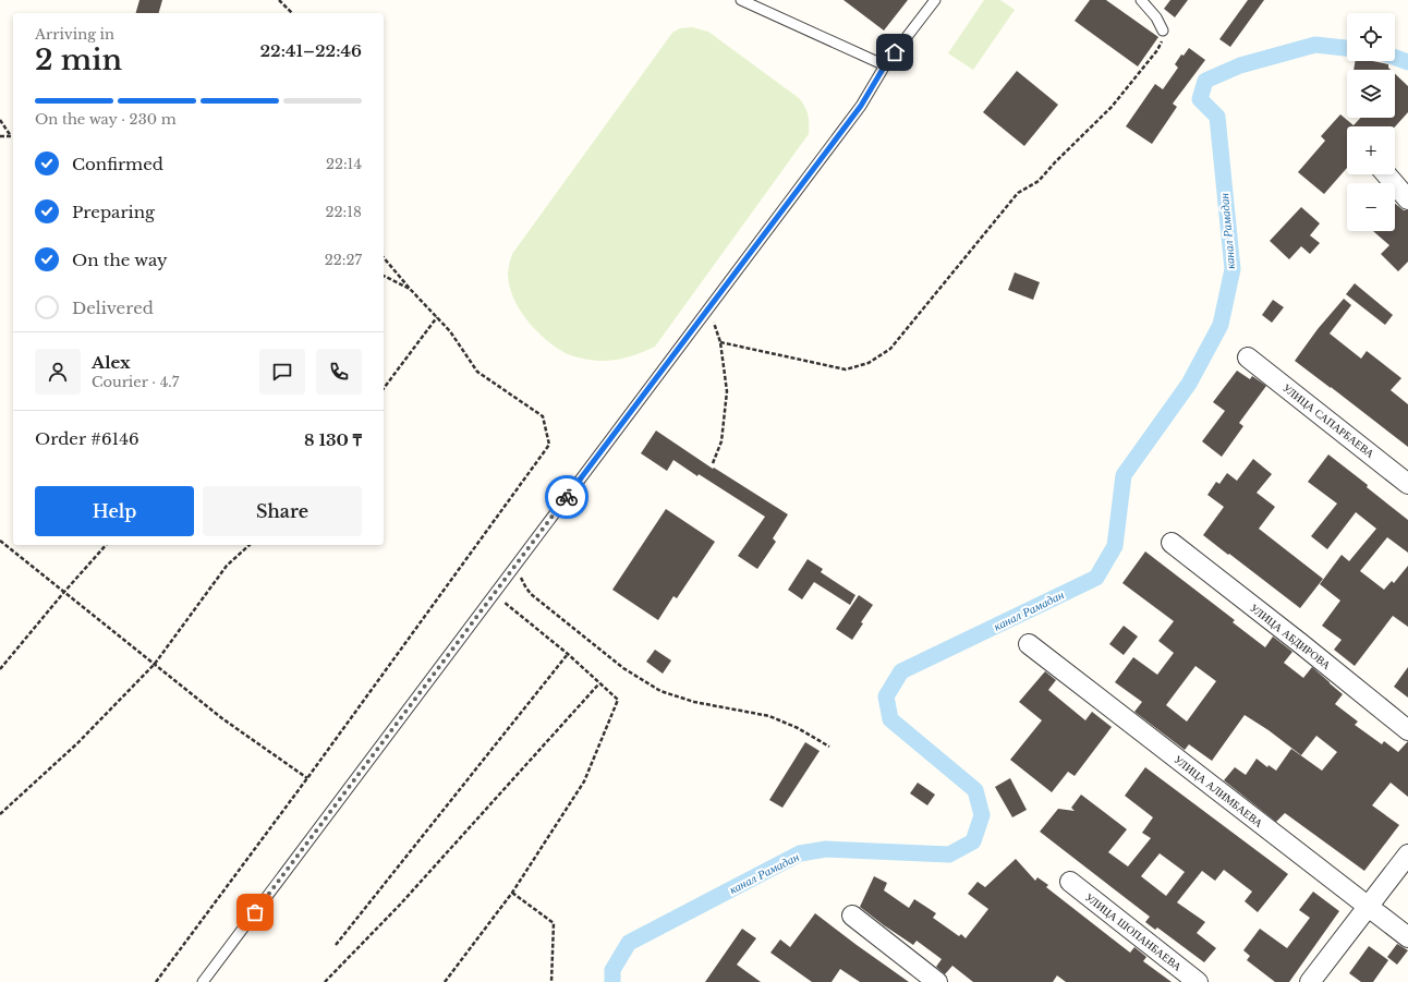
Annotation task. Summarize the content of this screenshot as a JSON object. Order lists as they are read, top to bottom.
{
  "streets": {
    "street": [
      "УЛИЦА САПАРБАЕВА",
      "УЛИЦА АБДИРОВА",
      "УЛИЦА АЛИМБАЕВА",
      "УЛИЦА ШОПАНБАЕВА"
    ]
  },
  "water": ["канал Рамадан"],
  "page": {
    "map_buttons": ["+", "−"],
    "heading": ["2 min", "Arriving in", "22:41–22:46"],
    "panel": [
      "Alex",
      "Courier · 4.7",
      "Order #6146",
      "8 130 ₸"
    ],
    "bar": "On the way · 230 m",
    "list": [
      ["Confirmed", "22:14"],
      ["Preparing", "22:18"],
      ["On the way", "22:27"],
      "Delivered"
    ],
    "buttons": ["Help", "Share"]
  }
}
